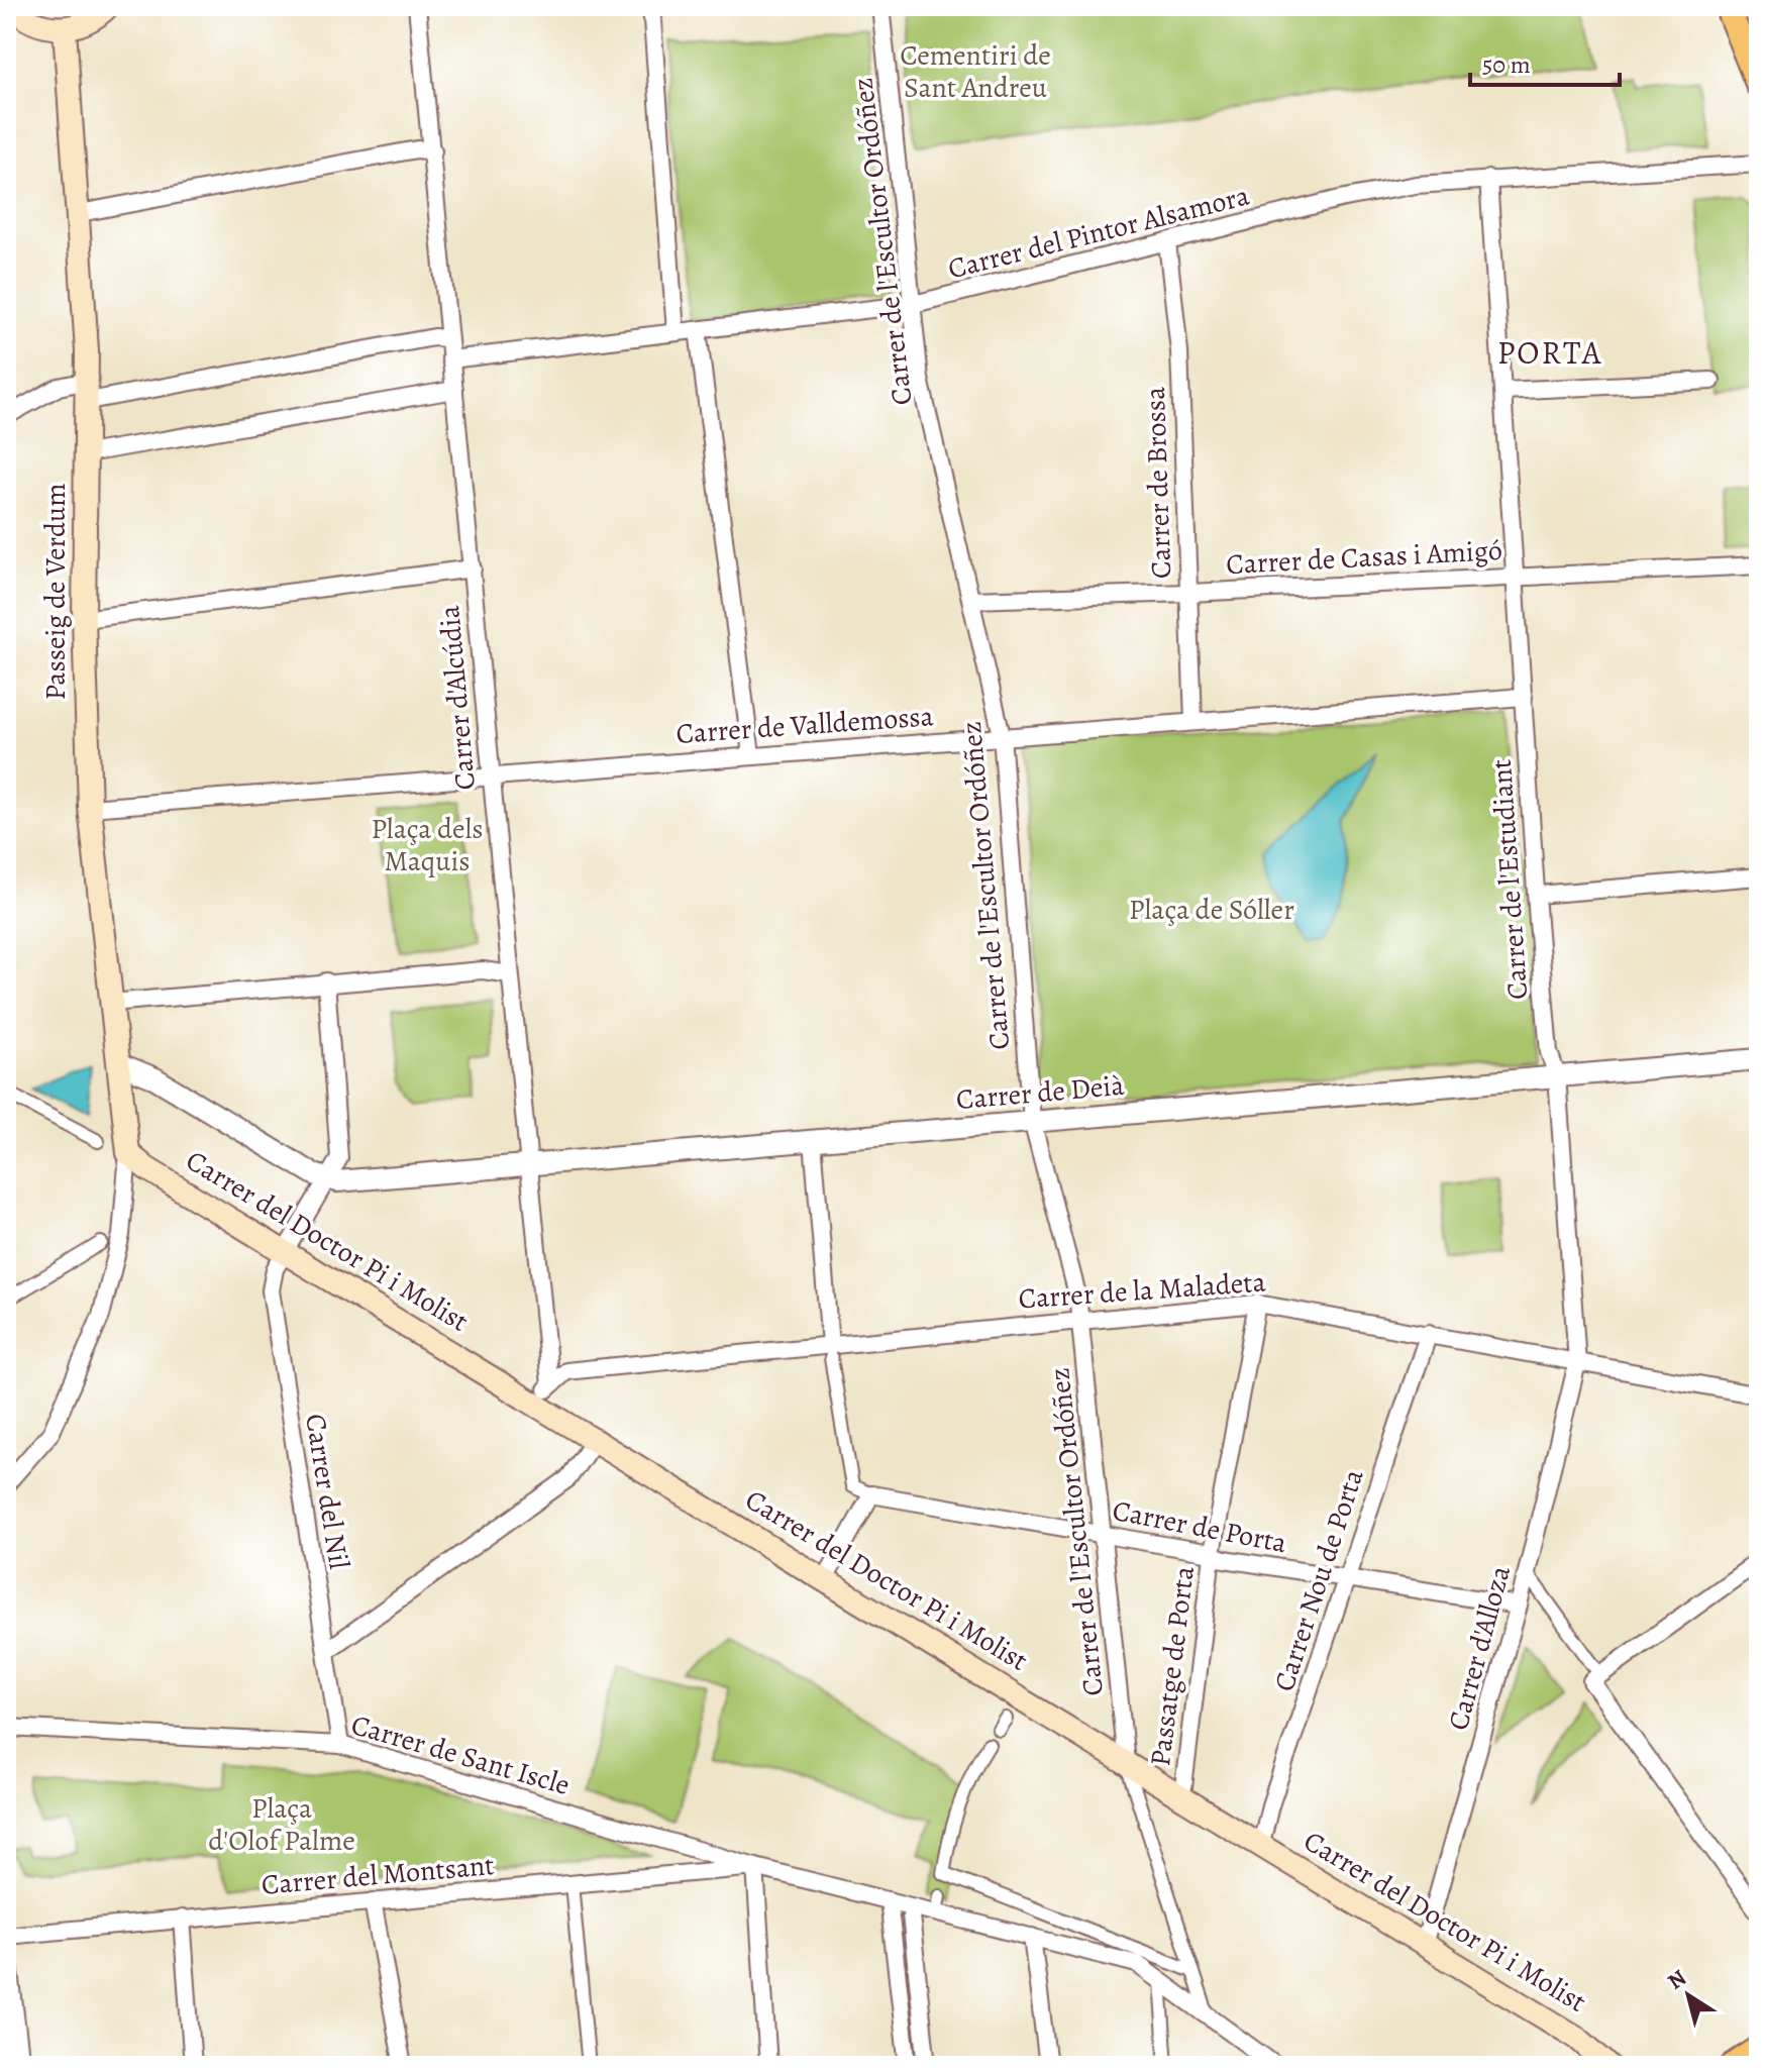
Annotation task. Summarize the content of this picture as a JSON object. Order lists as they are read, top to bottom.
{
  "streets": {
    "main road": ["Passeig de Verdum", "Carrer del Doctor Pi i Molist"],
    "street": [
      "Carrer del Pintor Alsamora",
      "Carrer de l'Escultor Ordóñez",
      "Carrer de Brossa",
      "Carrer de Casas i Amigó",
      "Carrer d'Alcúdia",
      "Carrer de Valldemossa",
      "Carrer de l'Estudiant",
      "Carrer de Deià",
      "Carrer de la Maladeta",
      "Carrer del Nil",
      "Carrer de Porta",
      "Carrer Nou de Porta",
      "Carrer d'Alloza",
      "Passatge de Porta",
      "Carrer de Sant Iscle",
      "Carrer del Montsant"
    ]
  },
  "crossings": [
    ["Carrer del Pintor Alsamora", "Carrer de l'Escultor Ordóñez"],
    ["Carrer del Pintor Alsamora", "Carrer de Brossa"],
    ["Carrer del Pintor Alsamora", "Carrer d'Alcúdia"],
    ["Carrer del Pintor Alsamora", "Carrer de l'Estudiant"],
    ["Carrer de l'Escultor Ordóñez", "Carrer de Casas i Amigó"],
    ["Carrer de l'Escultor Ordóñez", "Carrer de Valldemossa"],
    ["Carrer de l'Escultor Ordóñez", "Carrer de Deià"],
    ["Carrer de l'Escultor Ordóñez", "Carrer del Doctor Pi i Molist"],
    ["Carrer de l'Escultor Ordóñez", "Carrer de la Maladeta"],
    ["Carrer de l'Escultor Ordóñez", "Carrer de Porta"],
    ["Carrer de Brossa", "Carrer de Casas i Amigó"],
    ["Carrer de Brossa", "Carrer de Valldemossa"],
    ["Carrer de Casas i Amigó", "Carrer de l'Estudiant"],
    ["Passeig de Verdum", "Carrer de Valldemossa"],
    ["Passeig de Verdum", "Carrer del Doctor Pi i Molist"],
    ["Carrer d'Alcúdia", "Carrer de Valldemossa"],
    ["Carrer d'Alcúdia", "Carrer de Deià"],
    ["Carrer d'Alcúdia", "Carrer de la Maladeta"],
    ["Carrer de Valldemossa", "Carrer de l'Estudiant"],
    ["Carrer de l'Estudiant", "Carrer de Deià"],
    ["Carrer de l'Estudiant", "Carrer de la Maladeta"],
    ["Carrer de l'Estudiant", "Carrer d'Alloza"],
    ["Carrer de Deià", "Carrer del Nil"],
    ["Carrer del Doctor Pi i Molist", "Carrer de la Maladeta"],
    ["Carrer del Doctor Pi i Molist", "Carrer del Nil"],
    ["Carrer del Doctor Pi i Molist", "Carrer Nou de Porta"],
    ["Carrer del Doctor Pi i Molist", "Carrer d'Alloza"],
    ["Carrer del Doctor Pi i Molist", "Passatge de Porta"],
    ["Carrer de la Maladeta", "Carrer Nou de Porta"],
    ["Carrer de la Maladeta", "Carrer d'Alloza"],
    ["Carrer de la Maladeta", "Passatge de Porta"],
    ["Carrer del Nil", "Carrer de Sant Iscle"],
    ["Carrer de Porta", "Carrer Nou de Porta"],
    ["Carrer de Porta", "Carrer d'Alloza"],
    ["Carrer de Porta", "Passatge de Porta"],
    ["Carrer de Sant Iscle", "Carrer del Montsant"]
  ],
  "districts": ["PORTA"],
  "parks": [
    "Cementiri de Sant Andreu",
    "Plaça dels Maquis",
    "Plaça de Sóller",
    "Plaça d'Olof Palme"
  ],
  "scale_bar": "50 m",
  "north": "top left"
}
